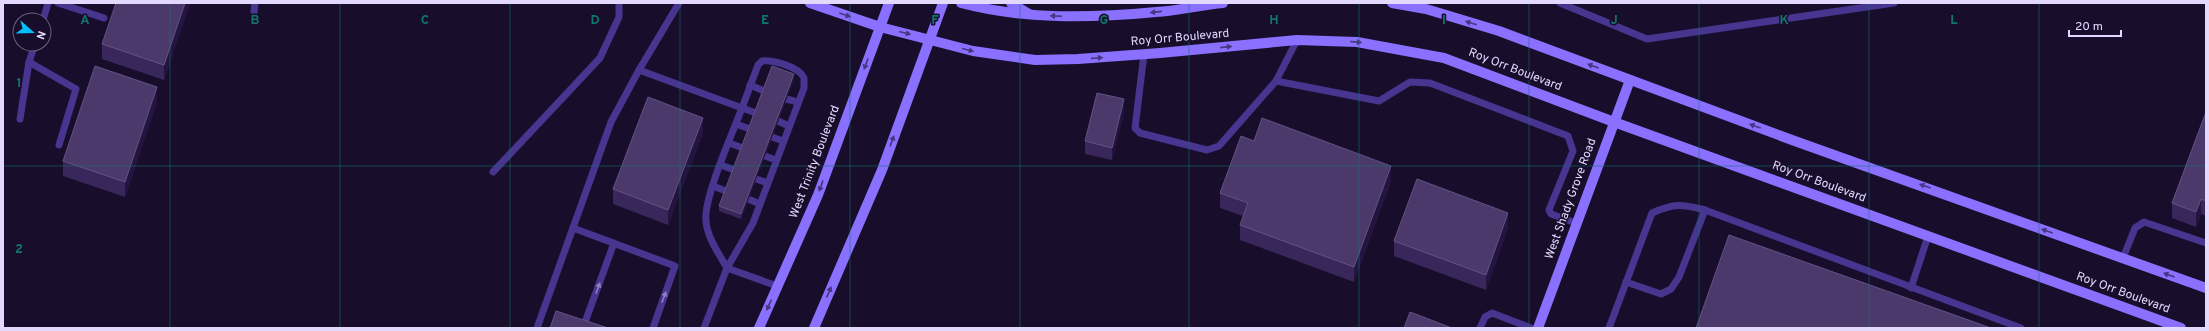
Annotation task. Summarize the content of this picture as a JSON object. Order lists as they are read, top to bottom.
{
  "streets": {
    "main road": ["Roy Orr Boulevard", "West Trinity Boulevard", "West Shady Grove Road"]
  },
  "crossings": [
    ["Roy Orr Boulevard", "West Trinity Boulevard"],
    ["Roy Orr Boulevard", "West Shady Grove Road"]
  ],
  "scale_bar": "20 m",
  "north": "right",
  "grid": {
    "columns": [
      "A",
      "B",
      "C",
      "D",
      "E",
      "F",
      "G",
      "H",
      "I",
      "J",
      "K",
      "L"
    ],
    "rows": ["1", "2"]
  }
}
